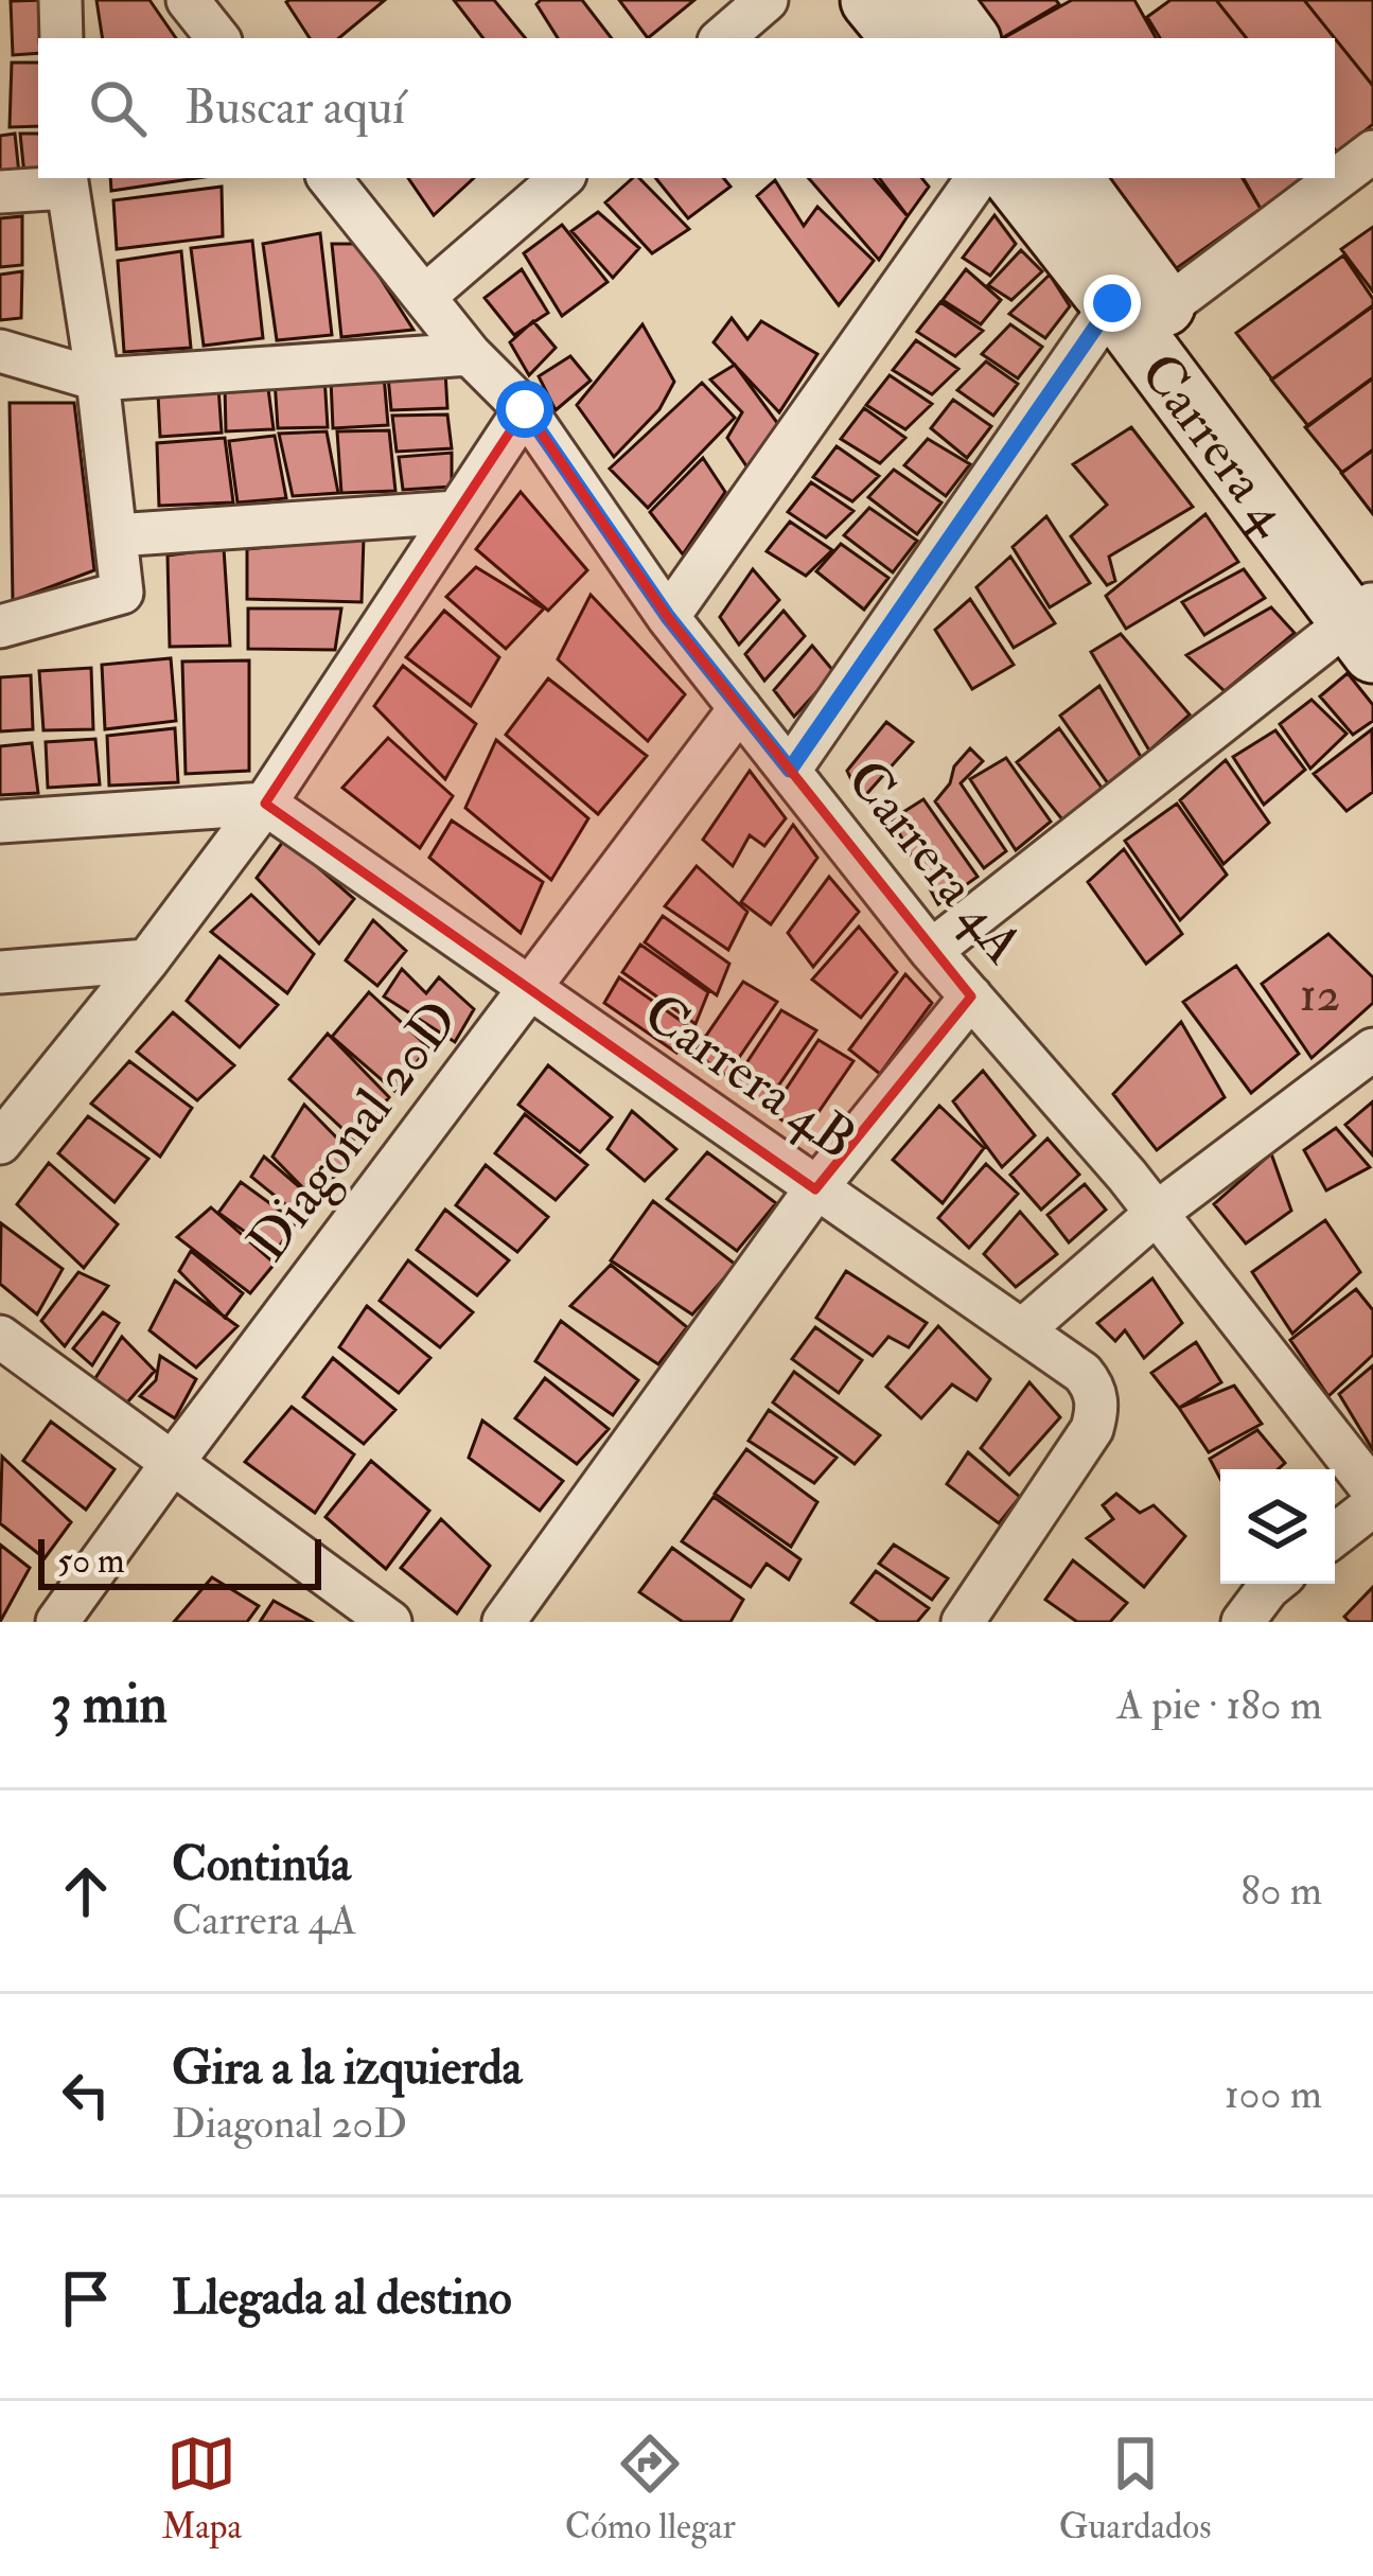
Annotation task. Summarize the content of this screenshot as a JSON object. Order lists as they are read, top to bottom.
{
  "streets": {
    "main road": ["Carrera 4"],
    "street": ["Carrera 4A", "Carrera 4B", "Diagonal 20D"]
  },
  "crossings": [
    ["Carrera 4A", "Diagonal 20D"],
    ["Carrera 4B", "Diagonal 20D"]
  ],
  "house_numbers": ["12"],
  "scale_bar": "50 m",
  "page": {
    "search": "Buscar aquí",
    "scale": "50 m",
    "heading": ["3 min", "A pie · 180 m"],
    "list": [
      ["Continúa", "Carrera 4A", "80 m"],
      ["Gira a la izquierda", "Diagonal 20D", "100 m"],
      "Llegada al destino"
    ],
    "nav": ["Mapa", "Cómo llegar", "Guardados"]
  }
}
